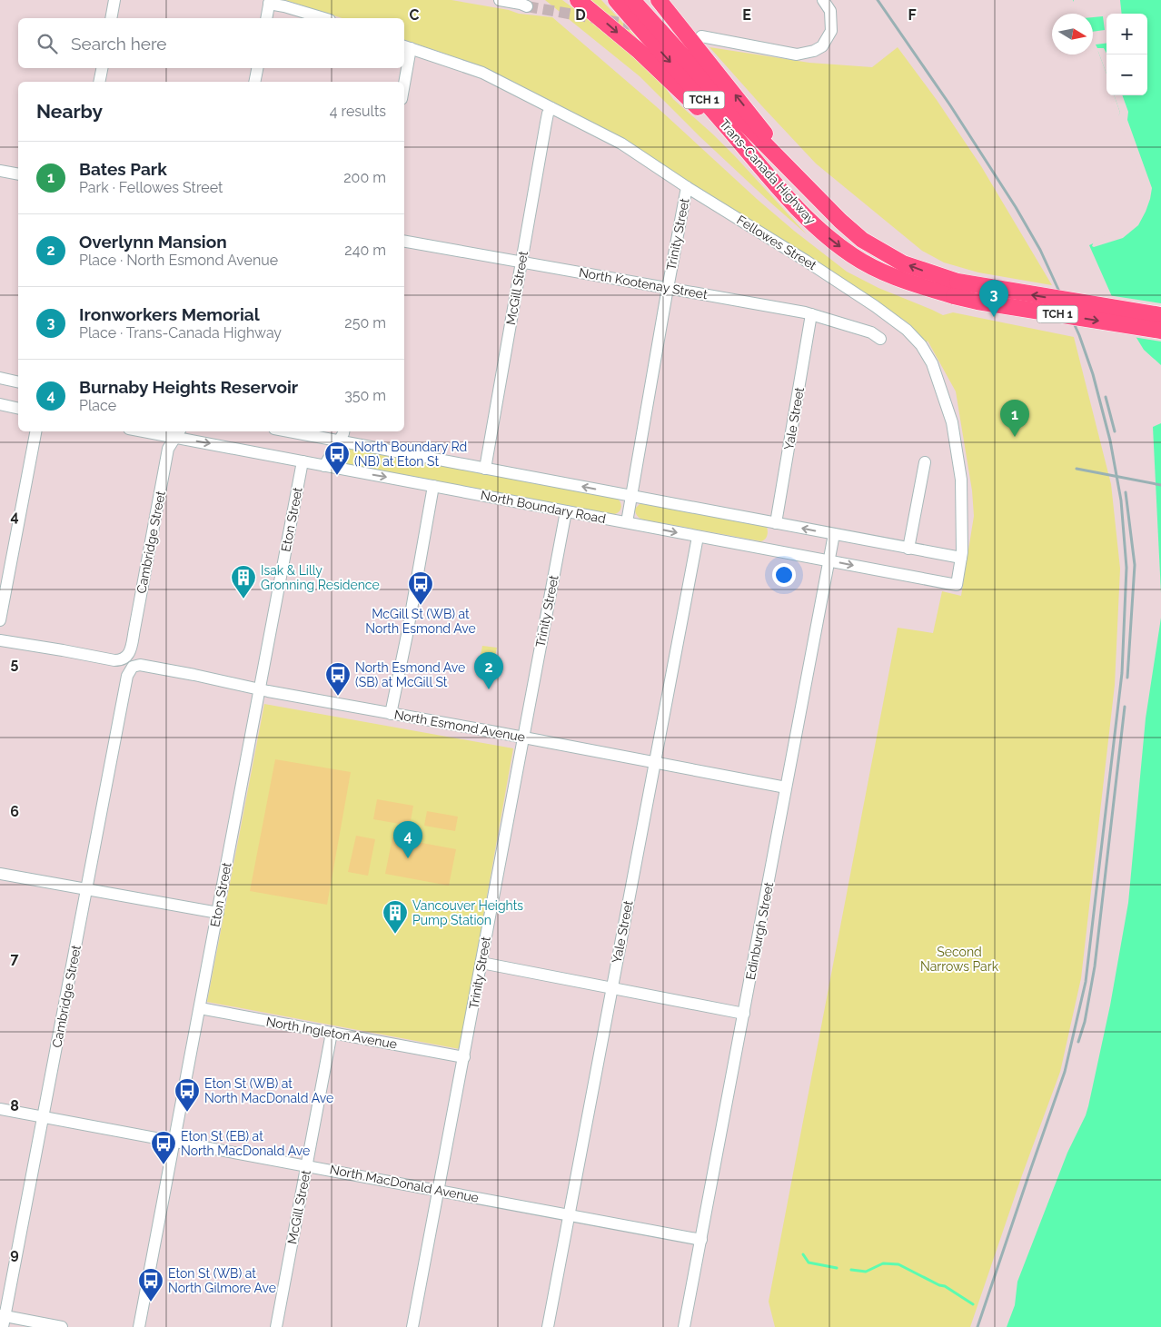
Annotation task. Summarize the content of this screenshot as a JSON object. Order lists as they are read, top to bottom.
{
  "streets": {
    "highway": ["TCH 1", "Trans-Canada Highway"],
    "street": [
      "Trinity Street",
      "Fellowes Street",
      "North Kootenay Street",
      "McGill Street",
      "Yale Street",
      "North Boundary Road",
      "Eton Street",
      "Cambridge Street",
      "North Esmond Avenue",
      "Edinburgh Street",
      "North Ingleton Avenue",
      "North MacDonald Avenue"
    ]
  },
  "crossings": [
    ["TCH 1", "Trans-Canada Highway"],
    ["Trinity Street", "Fellowes Street"],
    ["Trinity Street", "North Kootenay Street"],
    ["Trinity Street", "North Boundary Road"],
    ["Trinity Street", "North Esmond Avenue"],
    ["Trinity Street", "North Ingleton Avenue"],
    ["Trinity Street", "North MacDonald Avenue"],
    ["Fellowes Street", "McGill Street"],
    ["Fellowes Street", "North Boundary Road"],
    ["North Kootenay Street", "McGill Street"],
    ["North Kootenay Street", "Yale Street"],
    ["McGill Street", "North Ingleton Avenue"],
    ["McGill Street", "North MacDonald Avenue"],
    ["Yale Street", "North Boundary Road"],
    ["Yale Street", "North Esmond Avenue"],
    ["Yale Street", "North MacDonald Avenue"],
    ["North Boundary Road", "Eton Street"],
    ["North Boundary Road", "Cambridge Street"],
    ["North Boundary Road", "Edinburgh Street"],
    ["Eton Street", "North Esmond Avenue"],
    ["Eton Street", "North Ingleton Avenue"],
    ["Eton Street", "North MacDonald Avenue"],
    ["Cambridge Street", "North Esmond Avenue"],
    ["Cambridge Street", "North MacDonald Avenue"],
    ["North Esmond Avenue", "Edinburgh Street"],
    ["Edinburgh Street", "North MacDonald Avenue"]
  ],
  "parks": ["Second Narrows Park"],
  "places": {
    "bus stop": [
      "North Boundary Rd (NB) at Eton St",
      "McGill St (WB) at North Esmond Ave",
      "North Esmond Ave (SB) at McGill St",
      "Eton St (WB) at North MacDonald Ave",
      "Eton St (EB) at North MacDonald Ave",
      "Eton St (WB) at North Gilmore Ave"
    ],
    "building": ["Isak & Lilly Gronning Residence", "Vancouver Heights Pump Station"]
  },
  "north": "right",
  "page": {
    "map_buttons": ["+", "−"],
    "search": "Search here",
    "heading": ["Nearby", "4 results"],
    "list": [
      {
        "mark": "1",
        "name": "Bates Park",
        "note": "Park · Fellowes Street",
        "value": "200 m"
      },
      {
        "mark": "2",
        "name": "Overlynn Mansion",
        "note": "Place · North Esmond Avenue",
        "value": "240 m"
      },
      {
        "mark": "3",
        "name": "Ironworkers Memorial",
        "note": "Place · Trans-Canada Highway",
        "value": "250 m"
      },
      {
        "mark": "4",
        "name": "Burnaby Heights Reservoir",
        "note": "Place",
        "value": "350 m"
      }
    ],
    "pins": [
      "3",
      "1",
      "2",
      "4"
    ]
  },
  "grid": {
    "columns": [
      "C",
      "D",
      "E",
      "F"
    ],
    "rows": [
      "4",
      "5",
      "6",
      "7",
      "8",
      "9"
    ]
  }
}
